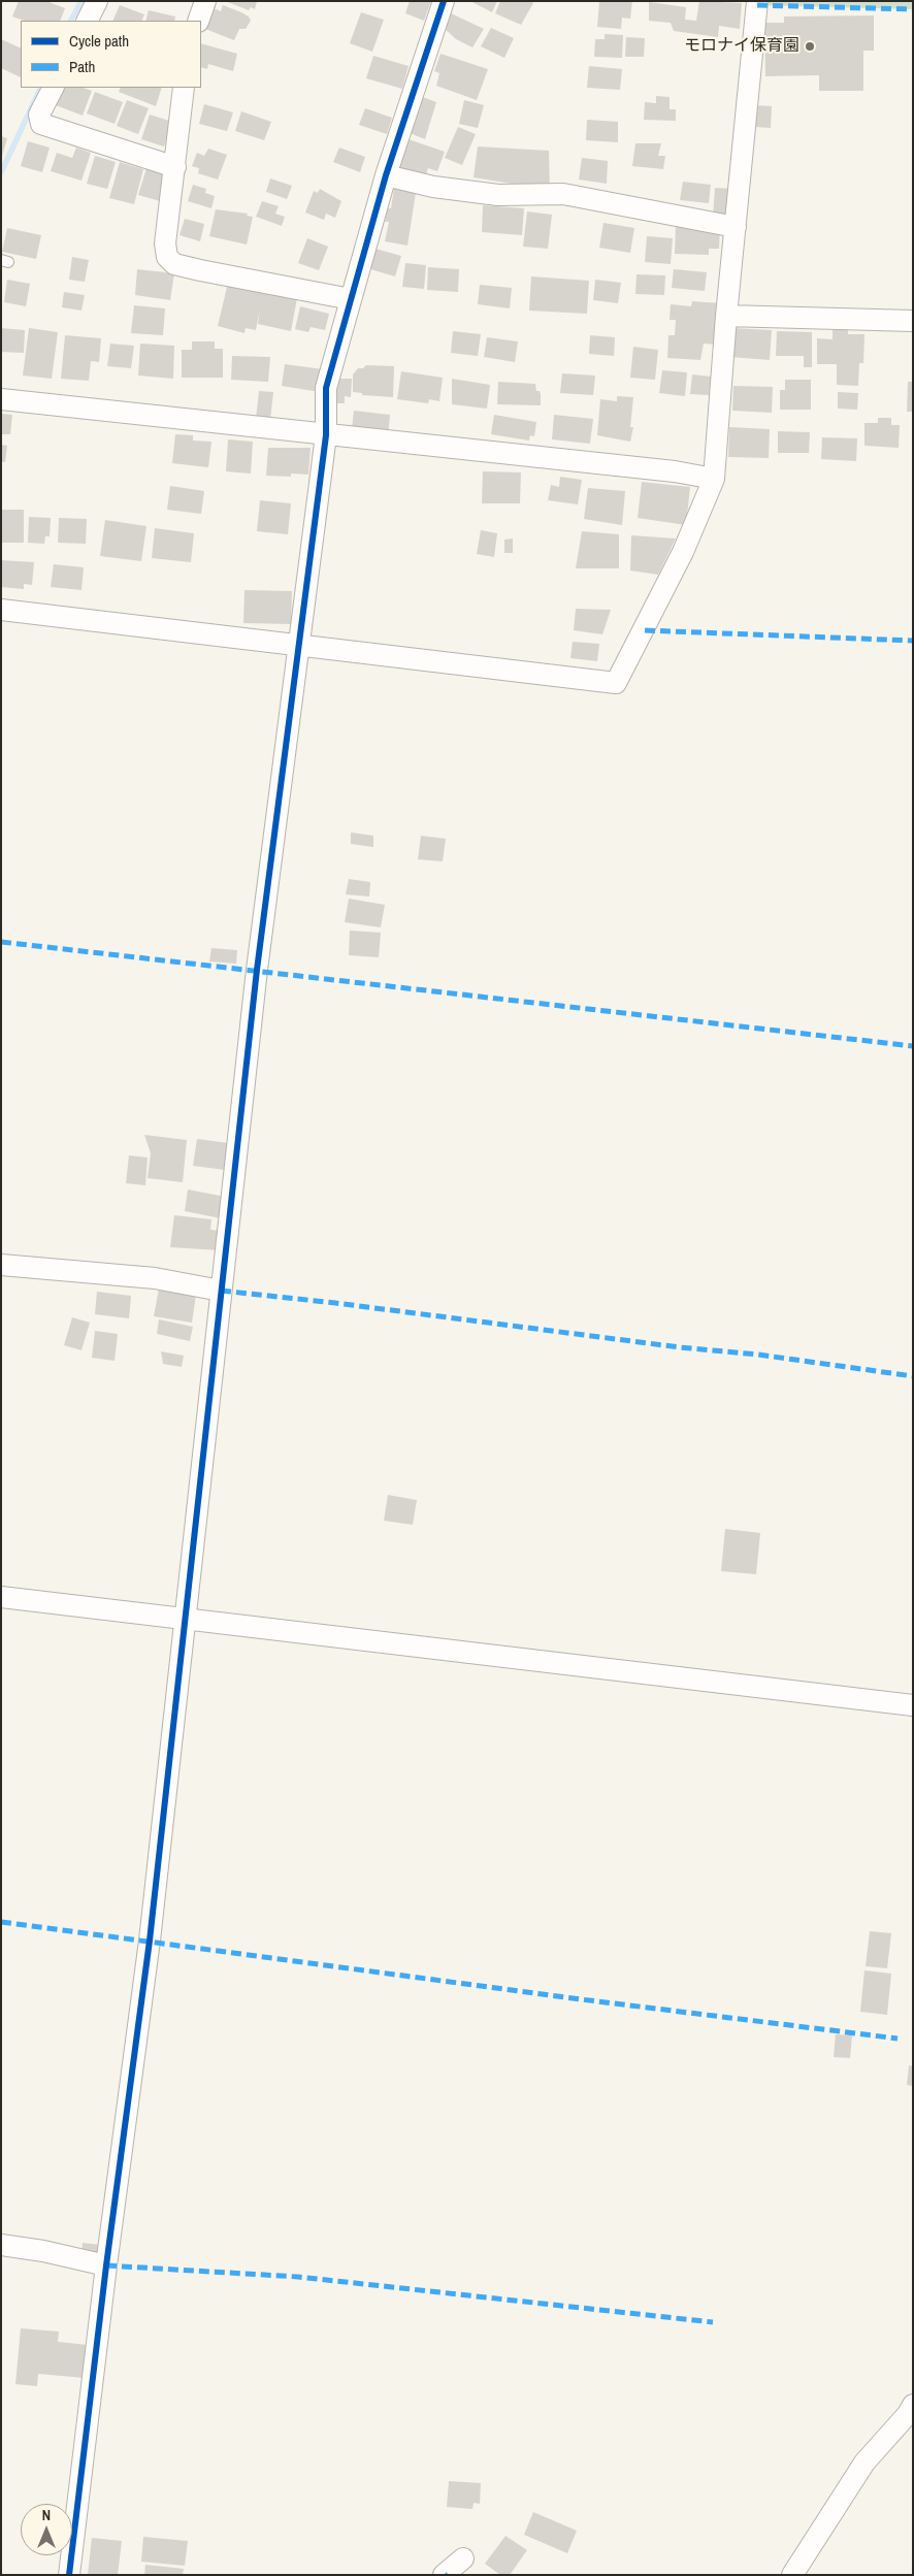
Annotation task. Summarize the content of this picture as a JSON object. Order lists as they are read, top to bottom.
{
  "places": ["モロナイ保育園"],
  "legend": ["Cycle path", "Path"],
  "north": "top"
}
